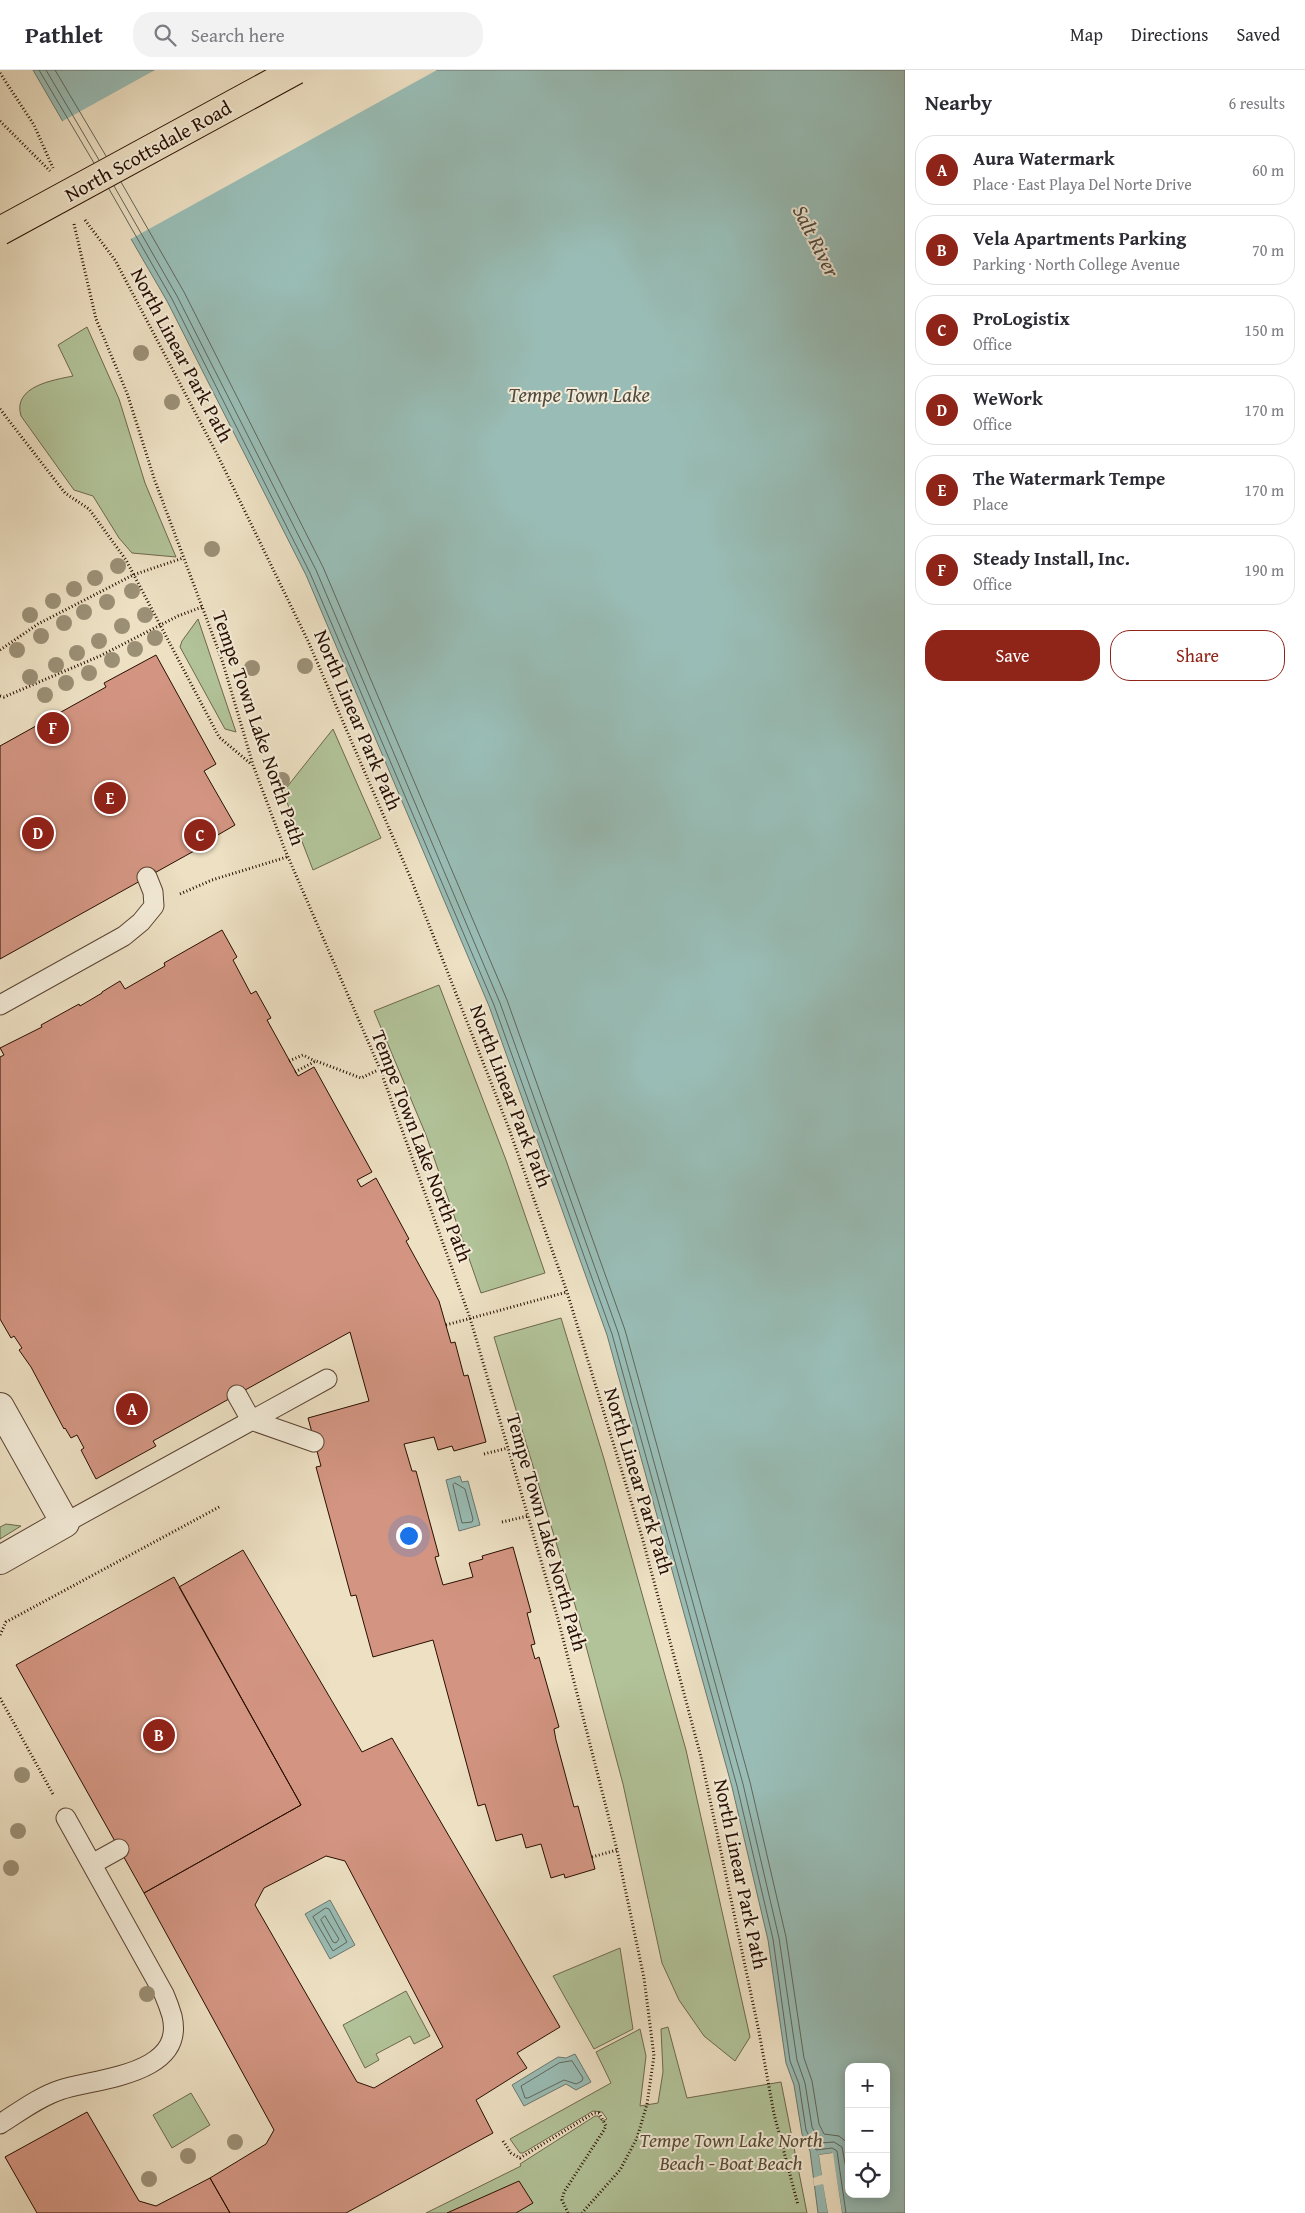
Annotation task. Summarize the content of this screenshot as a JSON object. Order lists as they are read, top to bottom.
{
  "streets": {
    "main road": ["North Scottsdale Road"],
    "path": ["North Linear Park Path", "Tempe Town Lake North Path"]
  },
  "water": ["Salt River", "Tempe Town Lake"],
  "parks": ["Tempe Town Lake North Beach - Boat Beach"],
  "page": {
    "header": "Pathlet",
    "search": "Search here",
    "nav": ["Map", "Directions", "Saved"],
    "heading": ["Nearby", "6 results"],
    "list": [
      {
        "mark": "A",
        "name": "Aura Watermark",
        "note": "Place · East Playa Del Norte Drive",
        "value": "60 m"
      },
      {
        "mark": "B",
        "name": "Vela Apartments Parking",
        "note": "Parking · North College Avenue",
        "value": "70 m"
      },
      {
        "mark": "C",
        "name": "ProLogistix",
        "note": "Office",
        "value": "150 m"
      },
      {
        "mark": "D",
        "name": "WeWork",
        "note": "Office",
        "value": "170 m"
      },
      {
        "mark": "E",
        "name": "The Watermark Tempe",
        "note": "Place",
        "value": "170 m"
      },
      {
        "mark": "F",
        "name": "Steady Install, Inc.",
        "note": "Office",
        "value": "190 m"
      }
    ],
    "buttons": ["Save", "Share"],
    "pins": [
      "F",
      "E",
      "D",
      "C",
      "A",
      "B"
    ],
    "map_buttons": ["+", "−"]
  }
}
